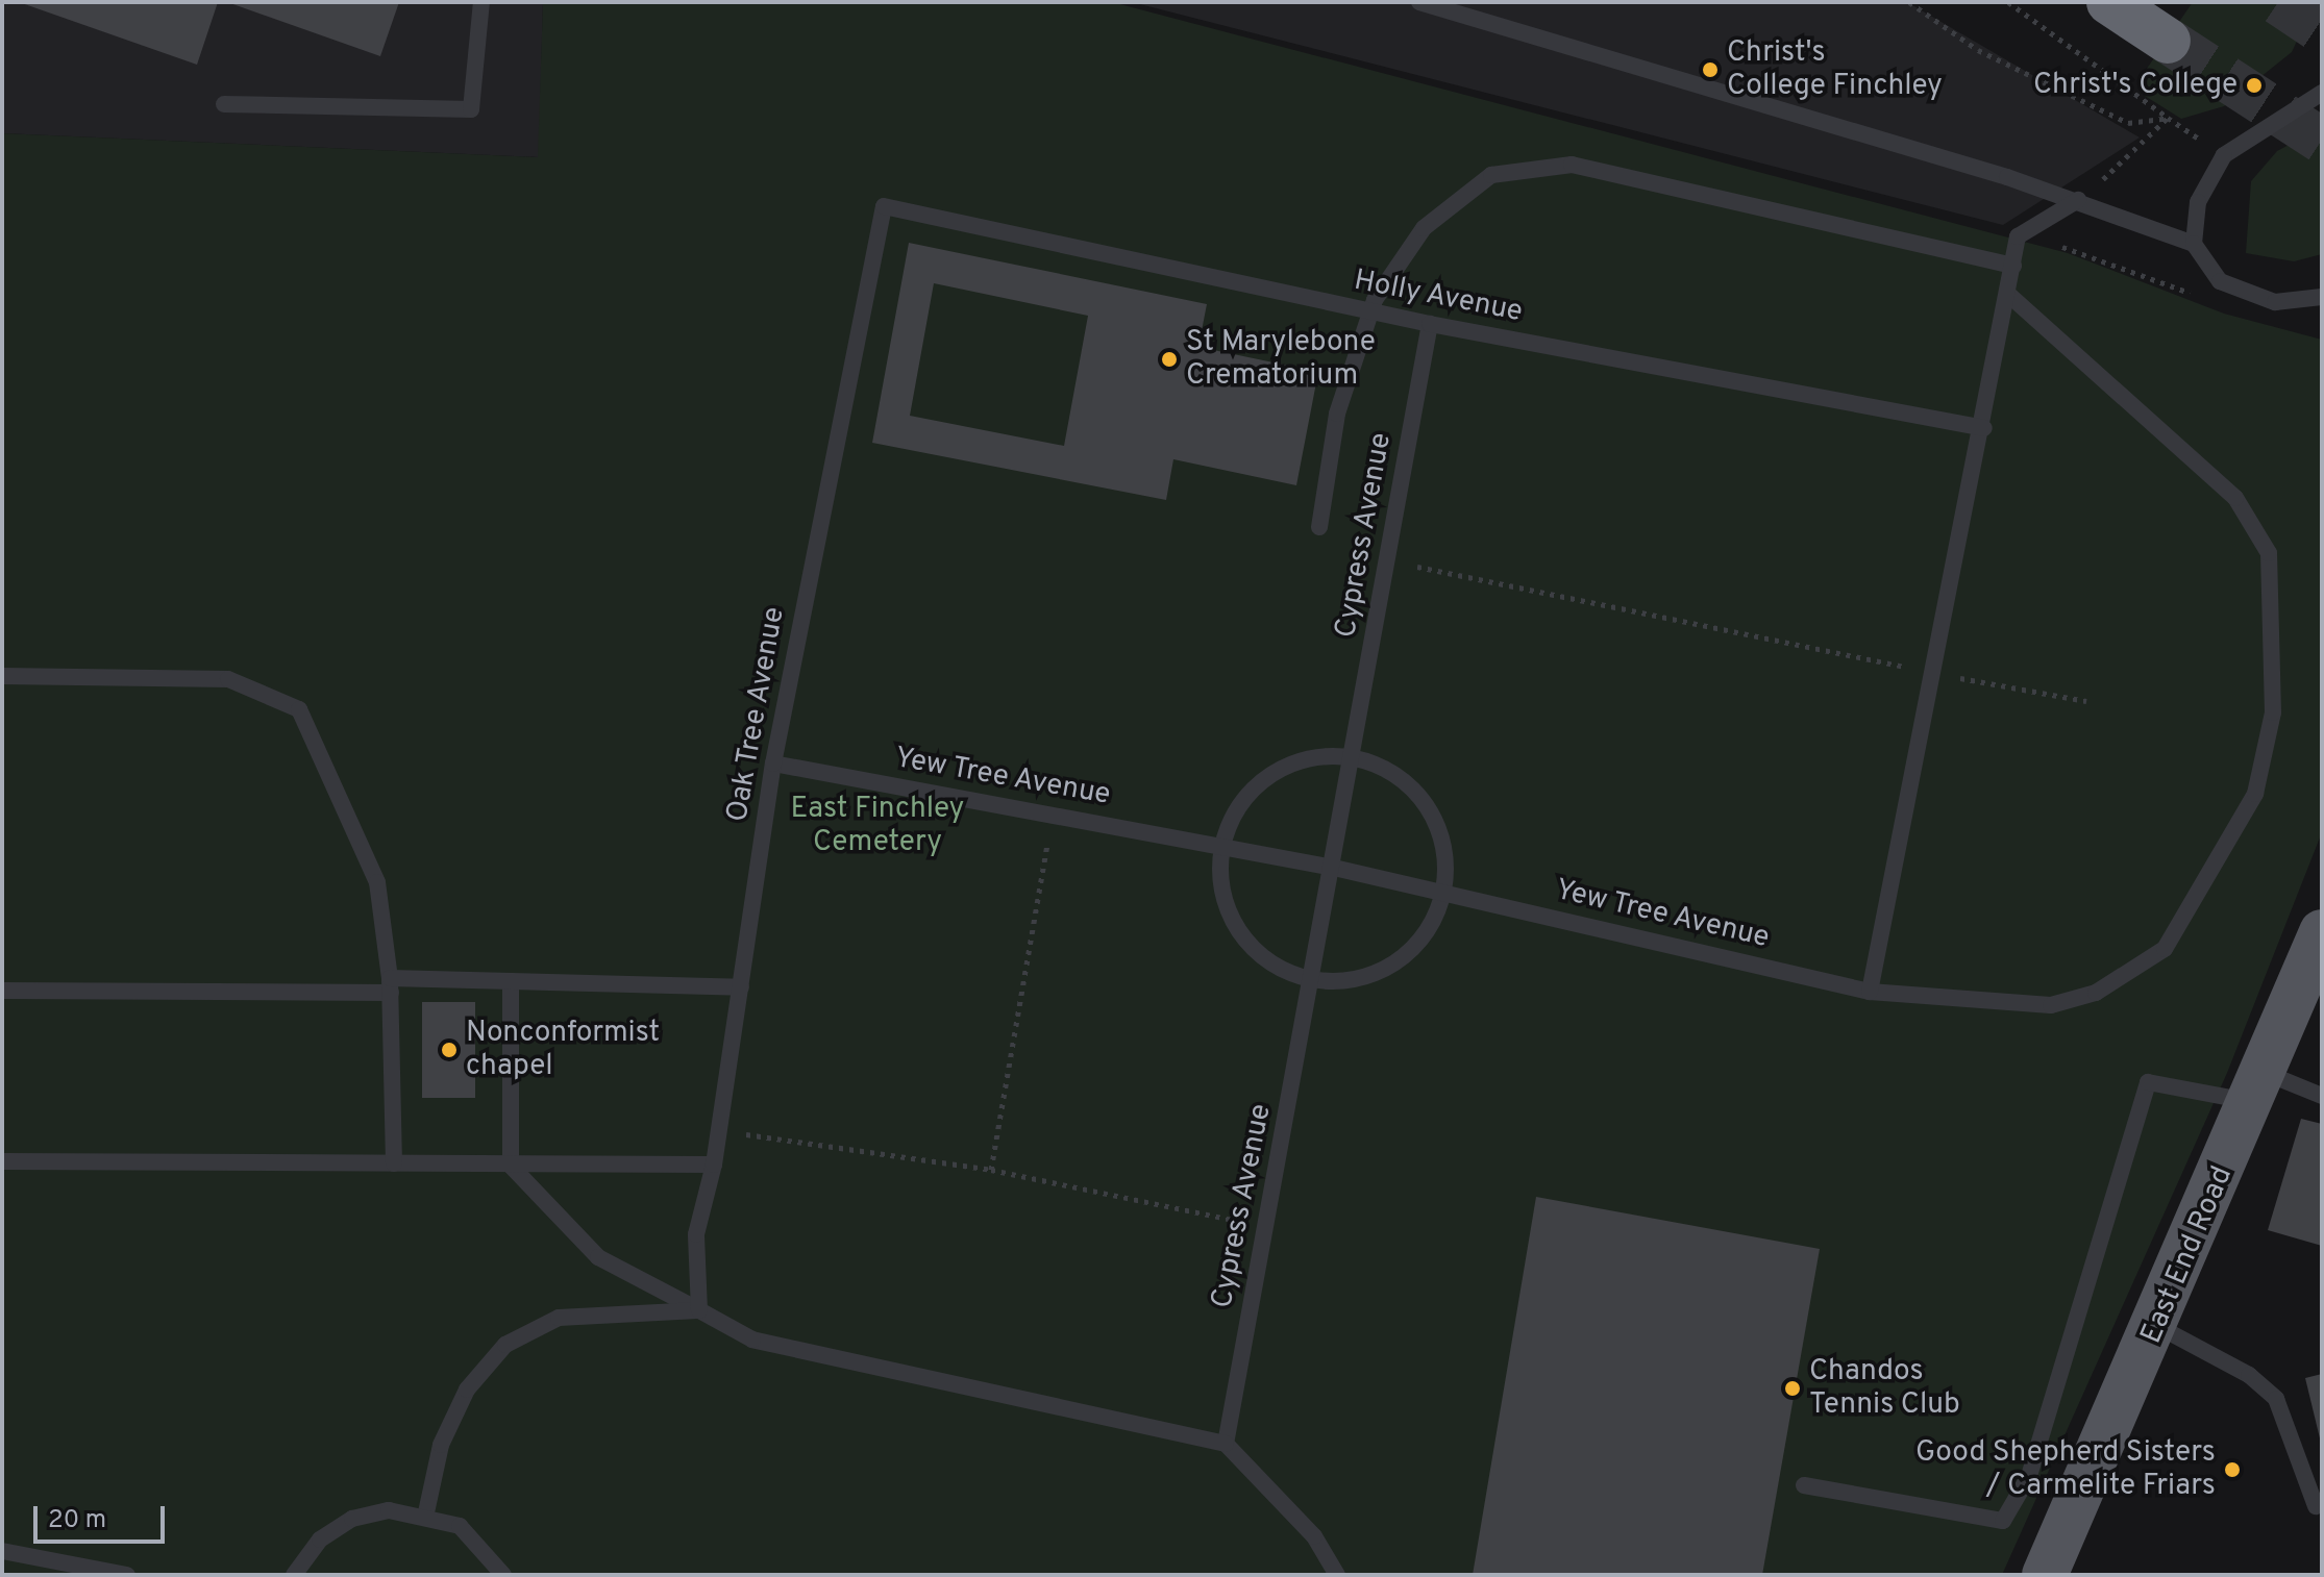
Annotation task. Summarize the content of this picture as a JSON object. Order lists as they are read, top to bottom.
{
  "streets": {
    "main road": ["East End Road"],
    "lane": [
      "Holly Avenue",
      "Cypress Avenue",
      "Oak Tree Avenue",
      "Yew Tree Avenue"
    ]
  },
  "crossings": [
    ["Holly Avenue", "Cypress Avenue"],
    ["Holly Avenue", "Oak Tree Avenue"],
    ["Cypress Avenue", "Yew Tree Avenue"],
    ["Oak Tree Avenue", "Yew Tree Avenue"]
  ],
  "parks": ["East Finchley Cemetery"],
  "places": [
    "Christ's College Finchley",
    "Christ's College",
    "St Marylebone Crematorium",
    "Nonconformist chapel",
    "Chandos Tennis Club",
    "Good Shepherd Sisters / Carmelite Friars"
  ],
  "scale_bar": "20 m"
}
